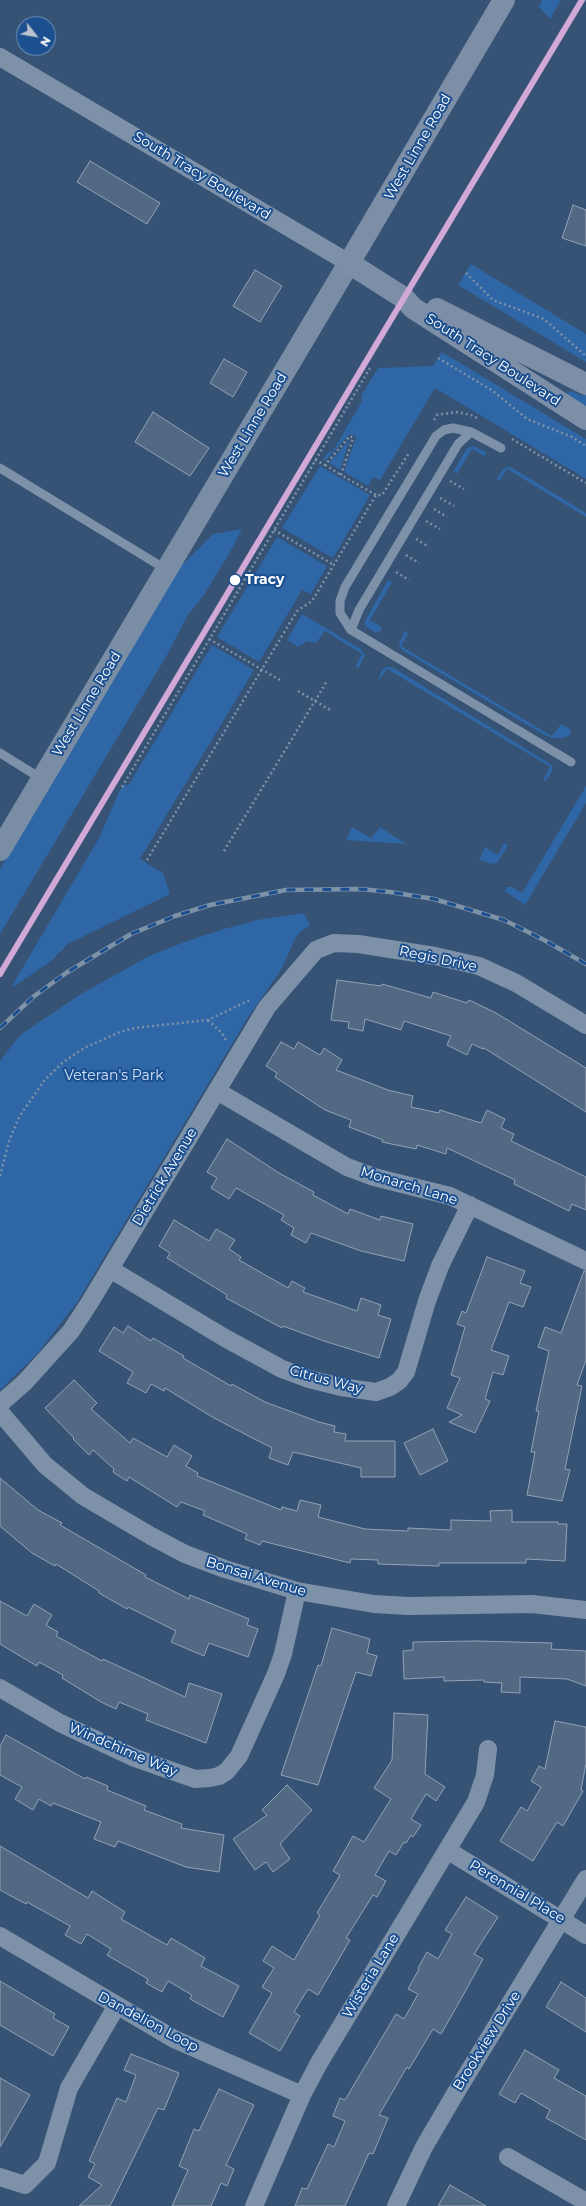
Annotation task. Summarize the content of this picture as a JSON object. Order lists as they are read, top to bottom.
{
  "streets": {
    "main road": ["West Linne Road", "South Tracy Boulevard"],
    "street": [
      "Regis Drive",
      "Dietrick Avenue",
      "Monarch Lane",
      "Citrus Way",
      "Bonsai Avenue",
      "Windchime Way",
      "Perennial Place",
      "Wisteria Lane",
      "Dandelion Loop",
      "Brookview Drive"
    ]
  },
  "crossings": [
    ["West Linne Road", "South Tracy Boulevard"],
    ["Regis Drive", "Dietrick Avenue"],
    ["Dietrick Avenue", "Monarch Lane"],
    ["Dietrick Avenue", "Citrus Way"],
    ["Monarch Lane", "Citrus Way"],
    ["Bonsai Avenue", "Windchime Way"],
    ["Perennial Place", "Wisteria Lane"],
    ["Perennial Place", "Brookview Drive"],
    ["Wisteria Lane", "Dandelion Loop"]
  ],
  "parks": ["Veteran's Park"],
  "places": ["Tracy"],
  "north": "bottom right"
}
